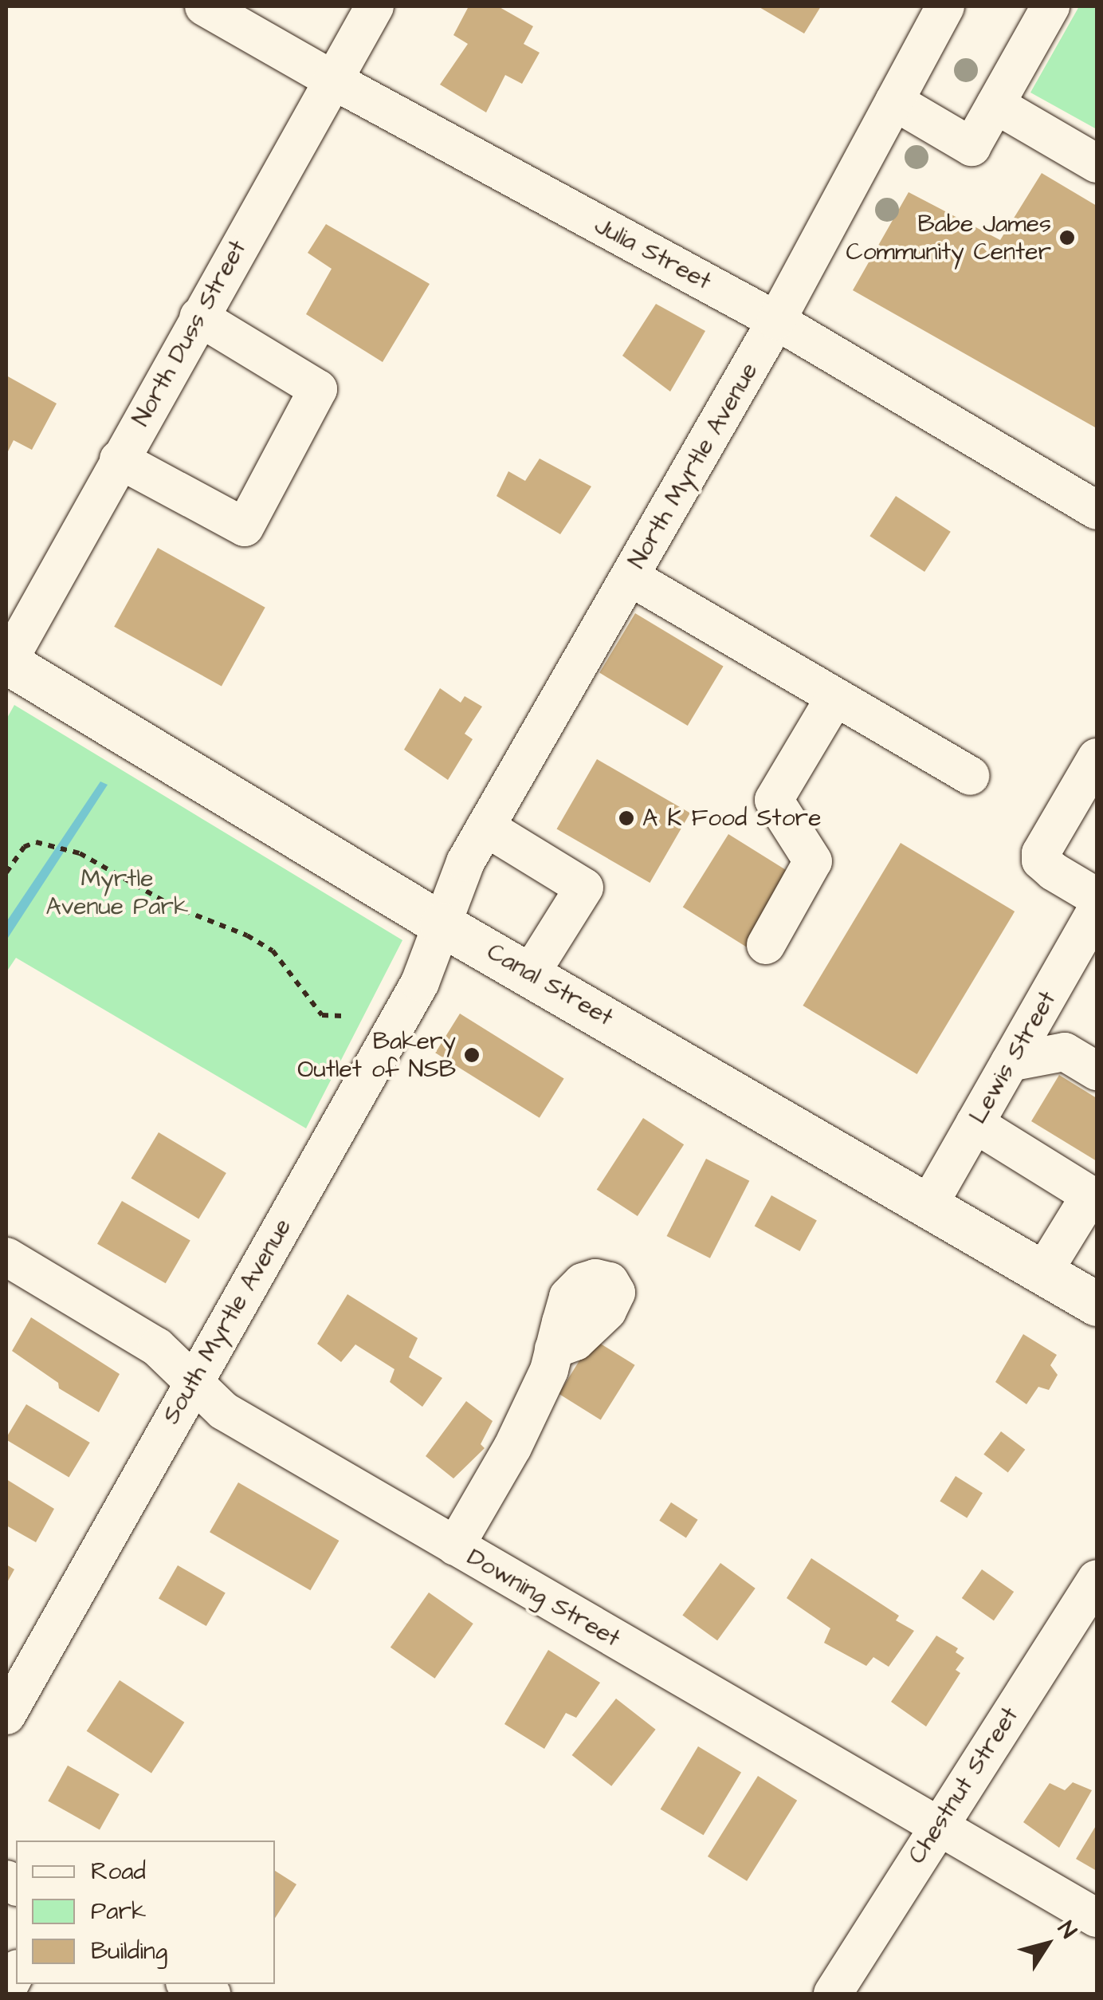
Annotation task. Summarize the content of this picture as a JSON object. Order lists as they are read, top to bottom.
{
  "streets": {
    "main road": ["Canal Street"],
    "street": [
      "Julia Street",
      "North Duss Street",
      "North Myrtle Avenue",
      "Lewis Street",
      "South Myrtle Avenue",
      "Downing Street",
      "Chestnut Street"
    ]
  },
  "crossings": [
    ["Julia Street", "North Duss Street"],
    ["Julia Street", "North Myrtle Avenue"],
    ["North Duss Street", "Canal Street"],
    ["North Myrtle Avenue", "Canal Street"],
    ["North Myrtle Avenue", "South Myrtle Avenue"],
    ["Canal Street", "Lewis Street"],
    ["Canal Street", "South Myrtle Avenue"],
    ["South Myrtle Avenue", "Downing Street"],
    ["Downing Street", "Chestnut Street"]
  ],
  "parks": ["Myrtle Avenue Park"],
  "places": ["Babe James Community Center", "A K Food Store", "Bakery Outlet of NSB"],
  "legend": ["Road", "Park", "Building"],
  "north": "top right"
}
